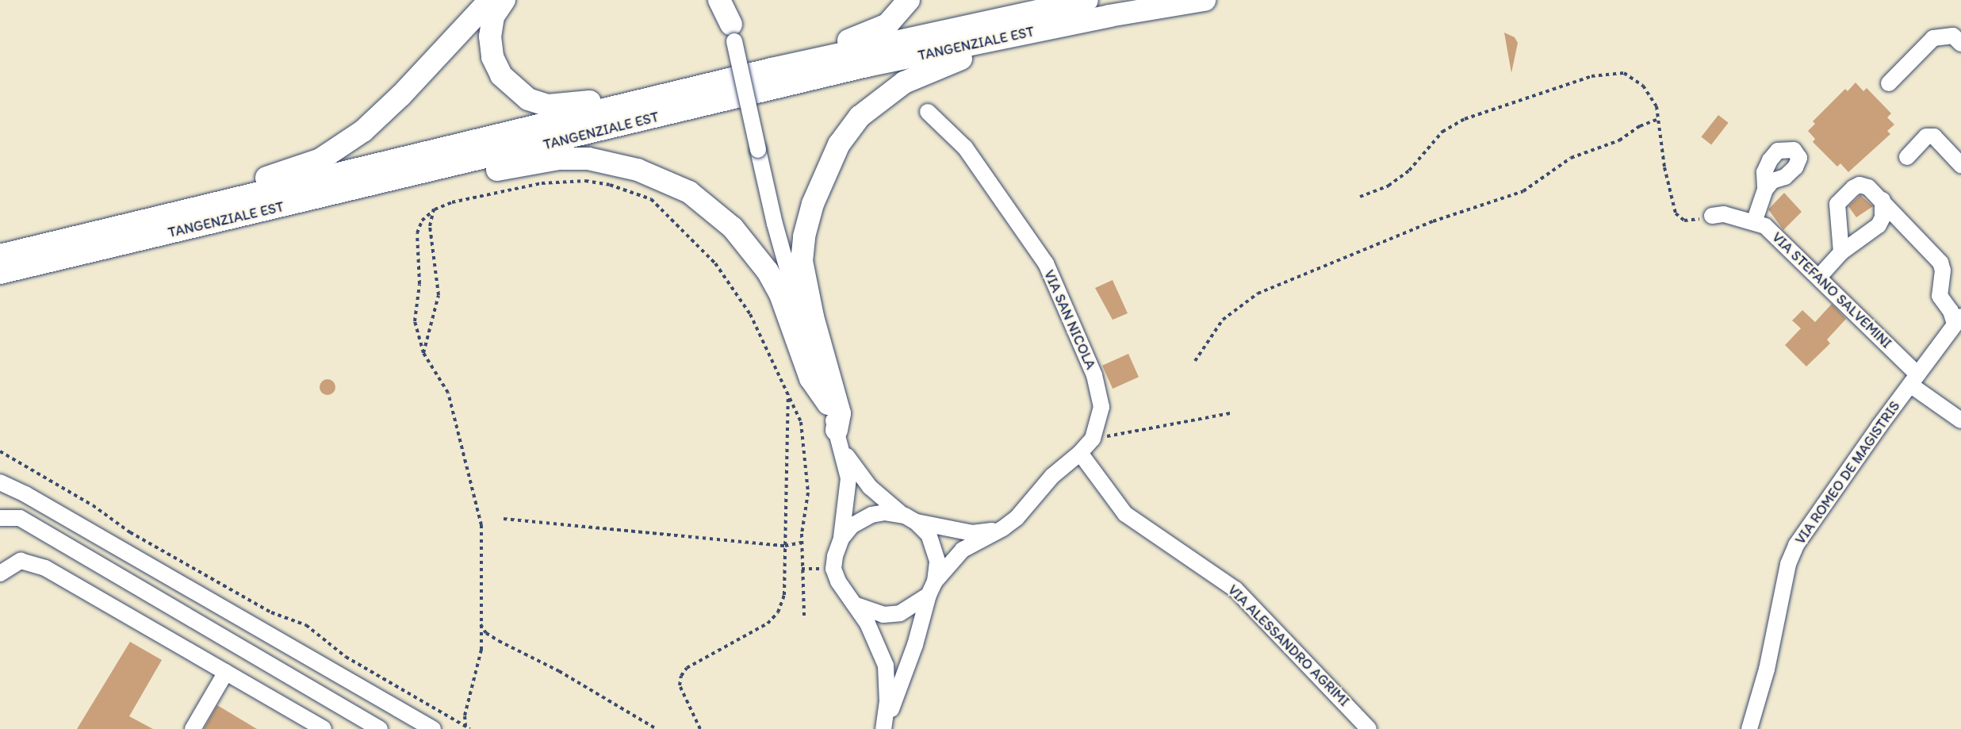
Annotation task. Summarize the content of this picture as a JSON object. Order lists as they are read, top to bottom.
{
  "streets": {
    "highway": ["TANGENZIALE EST"],
    "street": [
      "VIA STEFANO SALVEMINI",
      "VIA SAN NICOLA",
      "VIA ROMEO DE MAGISTRIS",
      "VIA ALESSANDRO AGRIMI"
    ]
  },
  "crossings": [
    ["VIA STEFANO SALVEMINI", "VIA ROMEO DE MAGISTRIS"],
    ["VIA SAN NICOLA", "VIA ALESSANDRO AGRIMI"]
  ]
}
